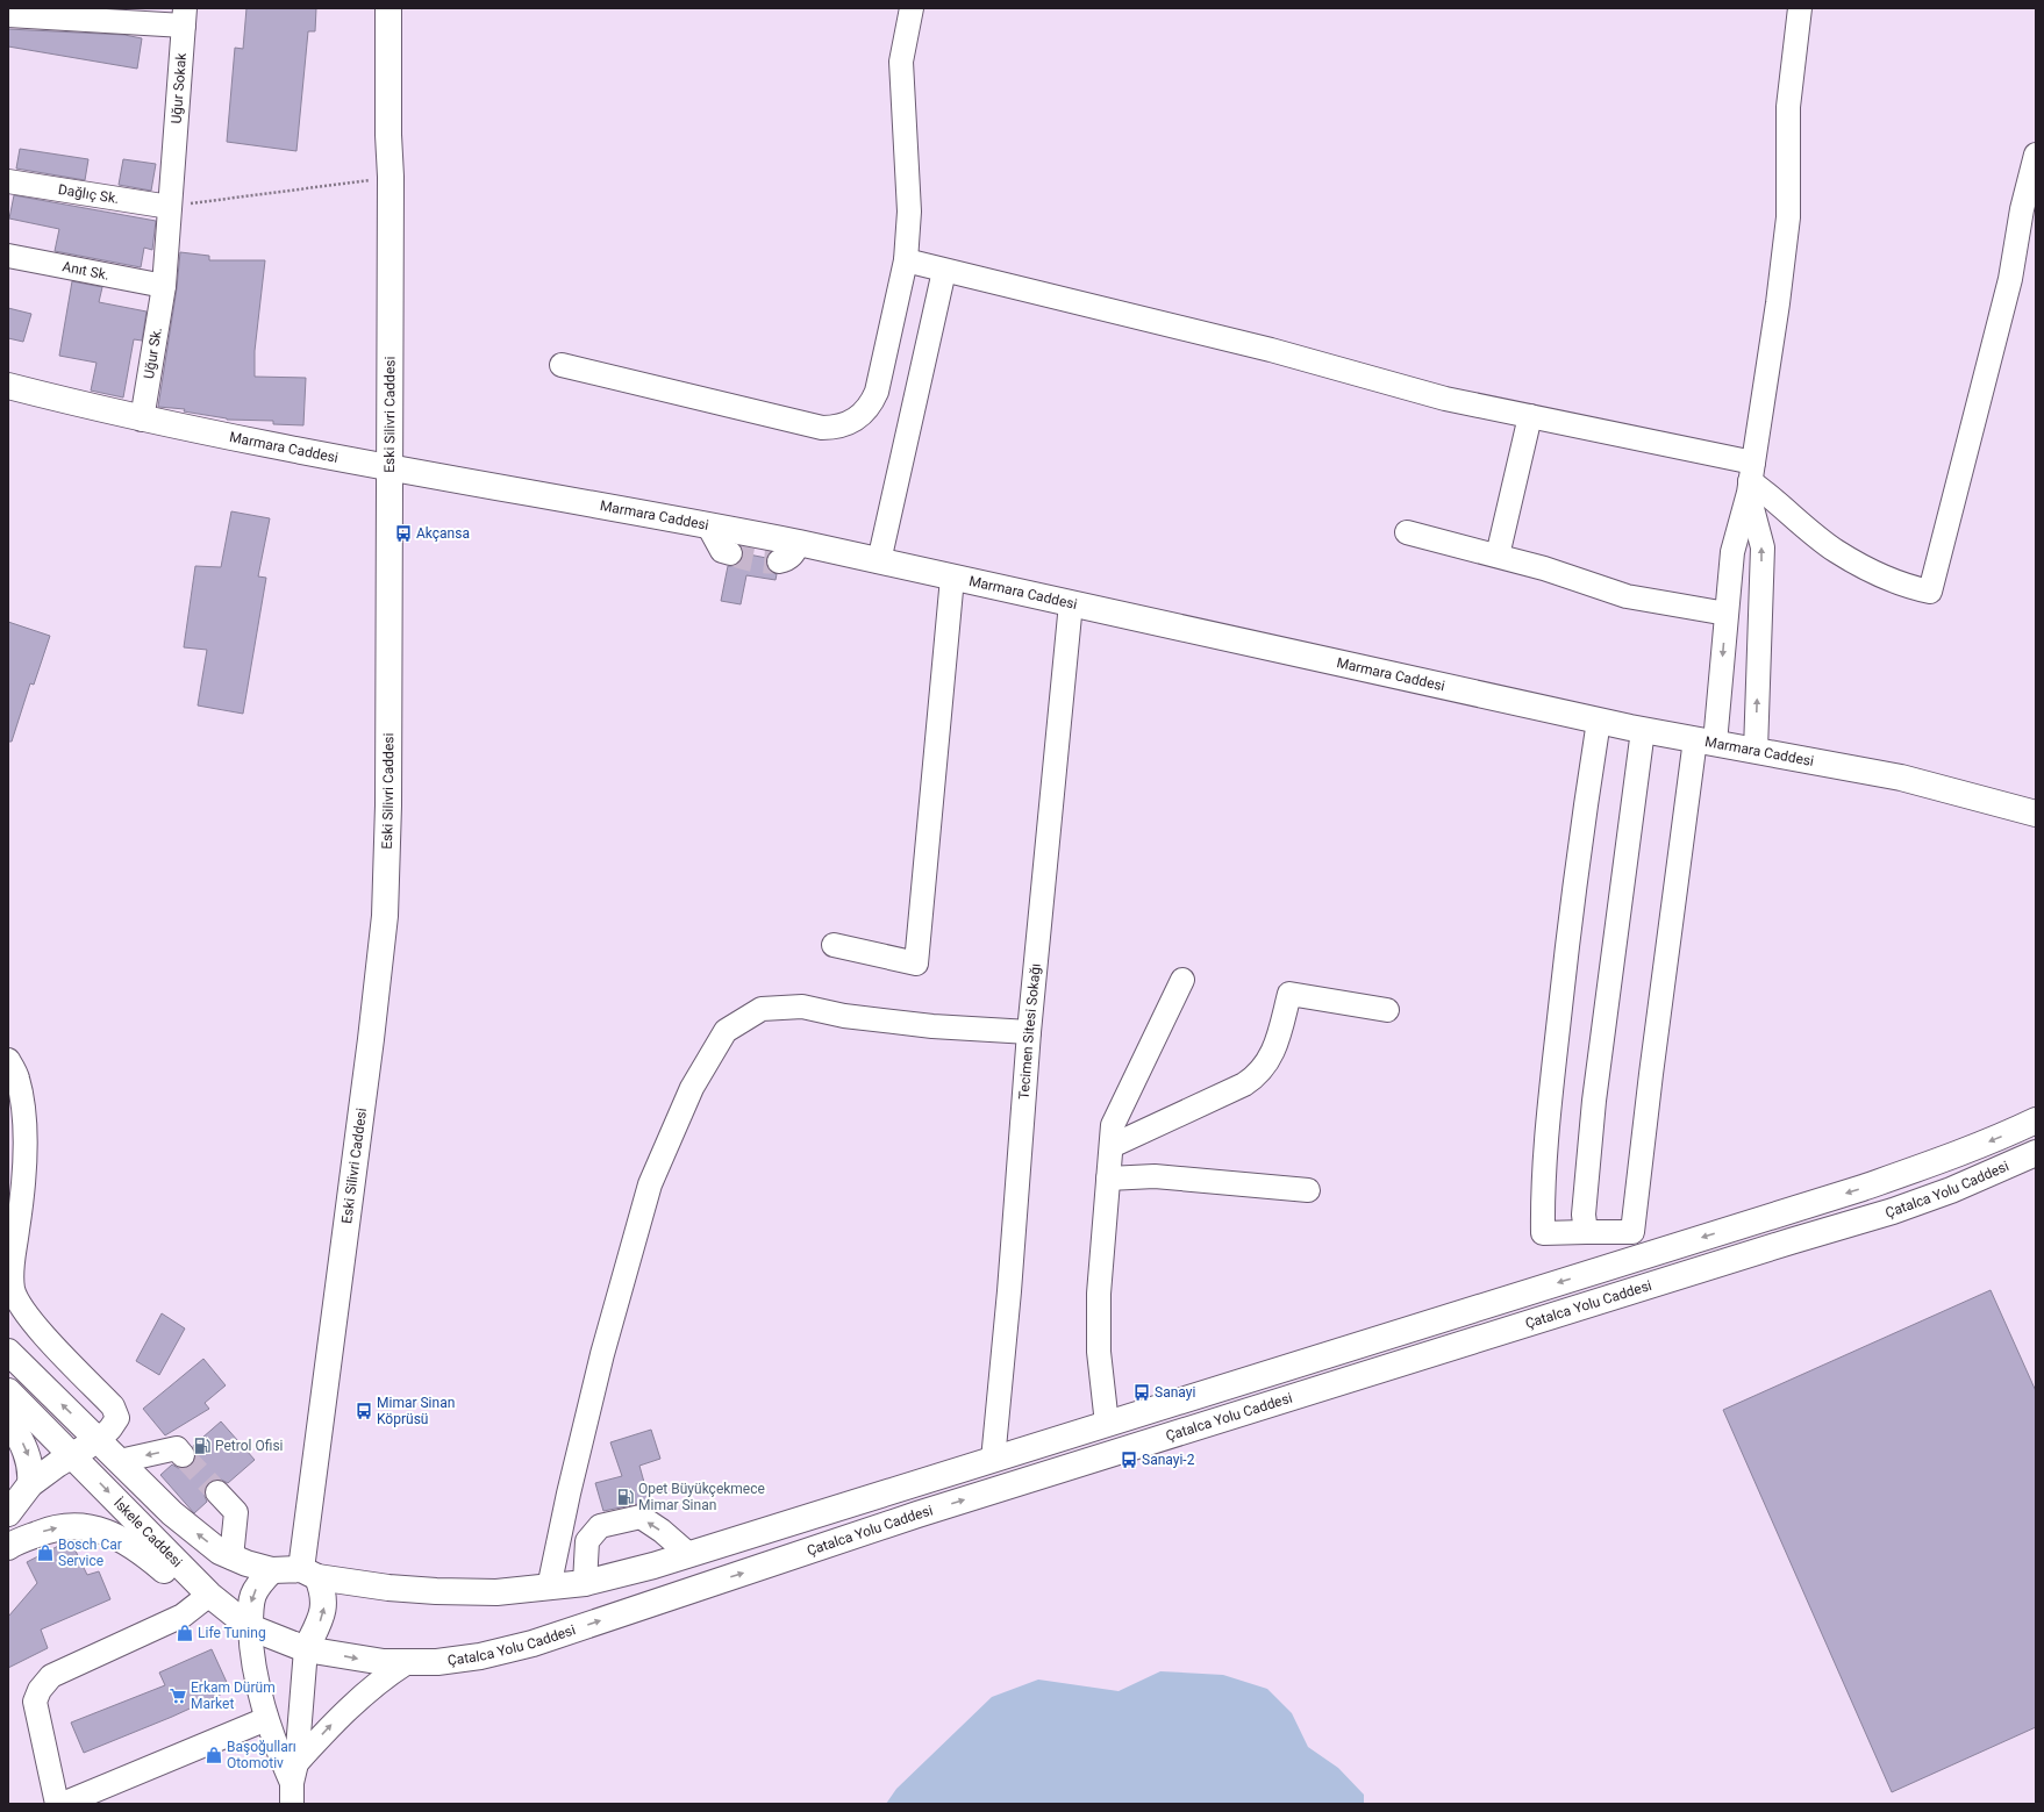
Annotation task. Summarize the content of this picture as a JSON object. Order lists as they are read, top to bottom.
{
  "streets": {
    "main road": [
      "Eski Silivri Caddesi",
      "Marmara Caddesi",
      "Çatalca Yolu Caddesi",
      "İskele Caddesi"
    ],
    "street": [
      "Uğur Sokak",
      "Dağlıç Sk.",
      "Anıt Sk.",
      "Uğur Sk.",
      "Tecimen Sitesi Sokağı"
    ]
  },
  "crossings": [
    ["Uğur Sokak", "Dağlıç Sk."],
    ["Uğur Sokak", "Uğur Sk."],
    ["Dağlıç Sk.", "Uğur Sk."],
    ["Anıt Sk.", "Uğur Sk."],
    ["Uğur Sk.", "Marmara Caddesi"],
    ["Eski Silivri Caddesi", "Marmara Caddesi"],
    ["Eski Silivri Caddesi", "Çatalca Yolu Caddesi"],
    ["Eski Silivri Caddesi", "İskele Caddesi"],
    ["Marmara Caddesi", "Tecimen Sitesi Sokağı"],
    ["Tecimen Sitesi Sokağı", "Çatalca Yolu Caddesi"],
    ["Çatalca Yolu Caddesi", "İskele Caddesi"]
  ],
  "places": {
    "bus stop": [
      "Akçansa",
      "Sanayi",
      "Mimar Sinan Köprüsü",
      "Sanayi-2"
    ],
    "fuel station": ["Petrol Ofisi", "Opet Büyükçekmece Mimar Sinan"],
    "shop": ["Bosch Car Service", "Life Tuning", "Başoğulları Otomotiv"],
    "supermarket": ["Erkam Dürüm Market"]
  }
}
